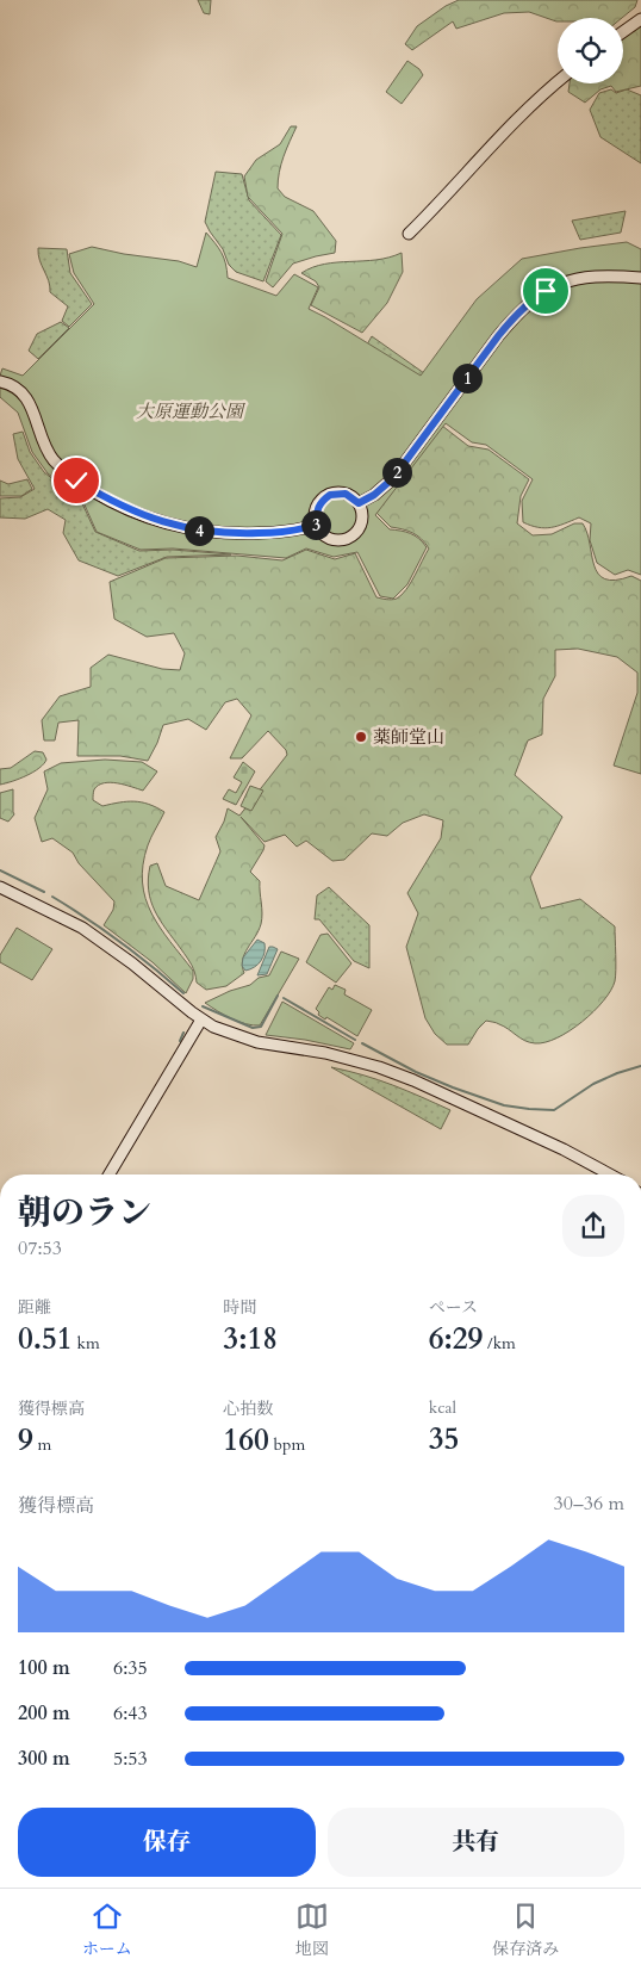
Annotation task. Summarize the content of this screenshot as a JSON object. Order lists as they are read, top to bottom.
{
  "parks": ["大原運動公園"],
  "places": ["薬師堂山"],
  "page": {
    "pins": [
      "1",
      "2",
      "3",
      "4"
    ],
    "heading": ["朝のラン", "07:53"],
    "stats": [
      ["距離", "0.51 km"],
      ["時間", "3:18"],
      ["ペース", "6:29 /km"],
      ["獲得標高", "9 m"],
      ["心拍数", "160 bpm"],
      ["kcal", "35"]
    ],
    "chart": ["獲得標高", "30–36 m"],
    "list": [
      {
        "name": "100 m",
        "note": "6:35"
      },
      {
        "name": "200 m",
        "note": "6:43"
      },
      {
        "name": "300 m",
        "note": "5:53"
      }
    ],
    "buttons": ["保存", "共有"],
    "tabs": ["ホーム", "地図", "保存済み"]
  }
}
